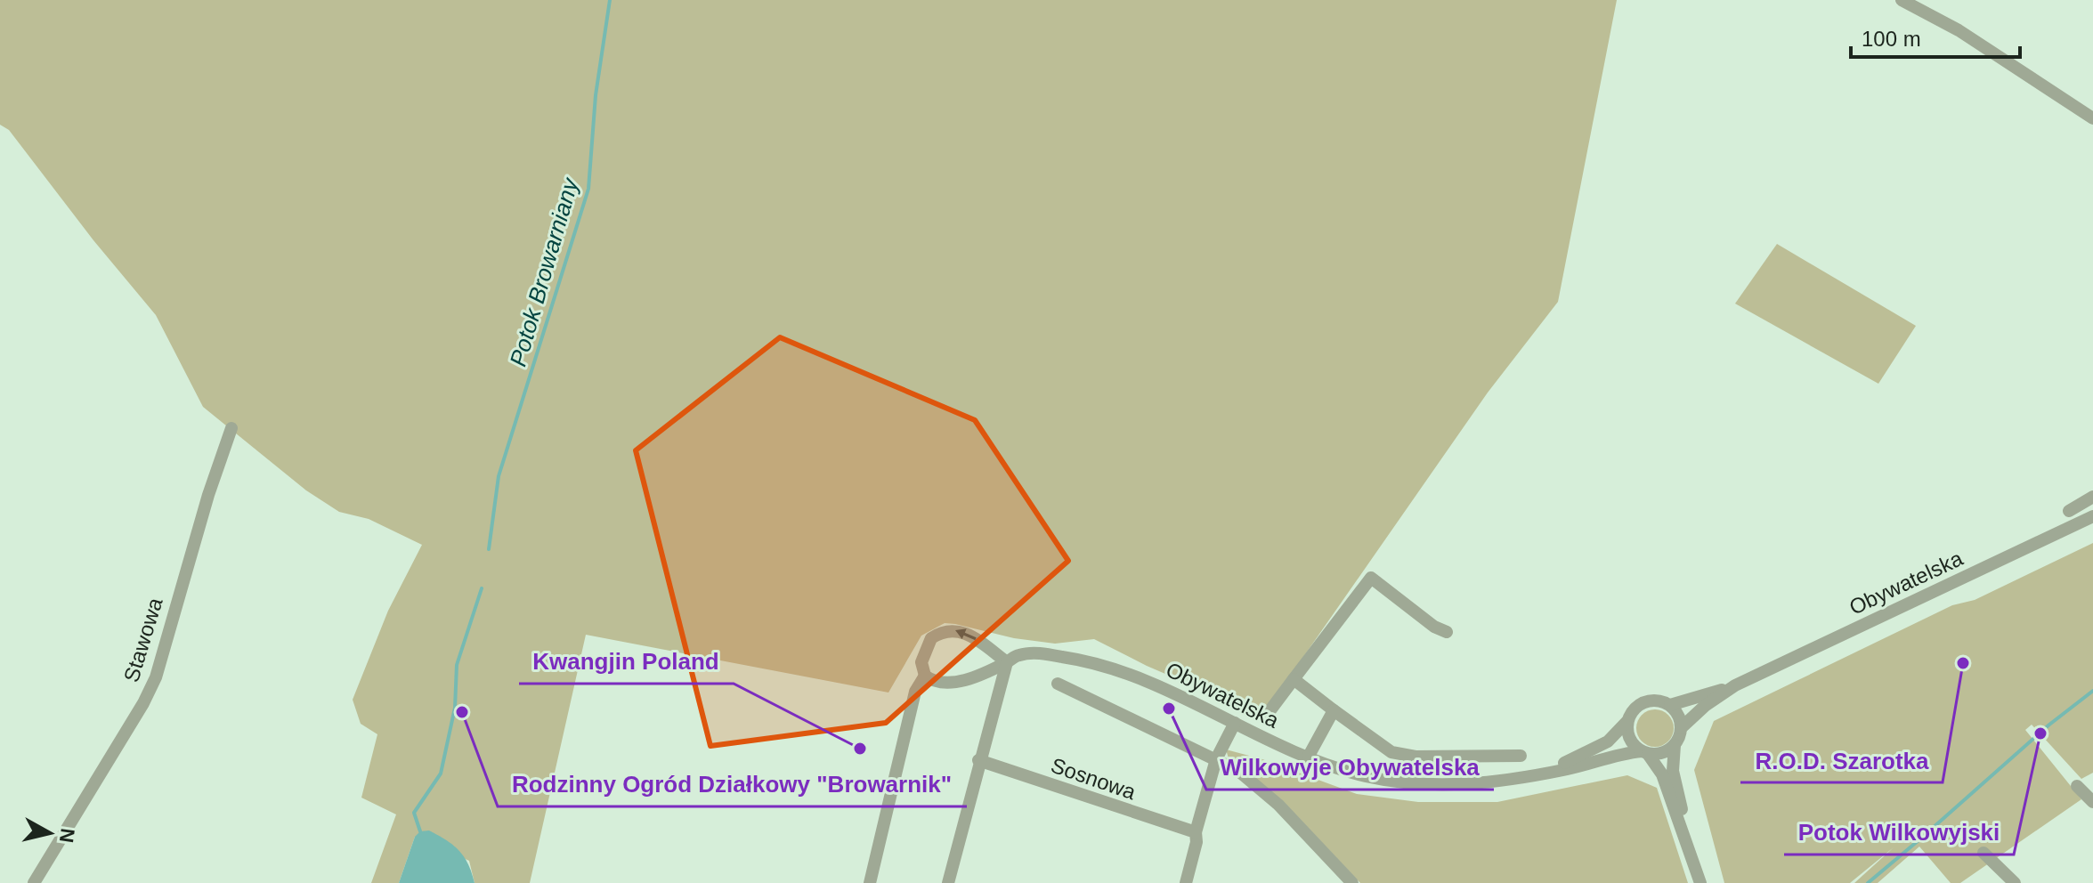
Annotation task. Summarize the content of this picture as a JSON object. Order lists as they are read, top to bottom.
{
  "streets": {
    "street": ["Obywatelska", "Stawowa", "Sosnowa"]
  },
  "water": ["Potok Browarniany"],
  "places": [
    "R.O.D. Szarotka",
    "Wilkowyje Obywatelska",
    "Rodzinny Ogród Działkowy \"Browarnik\"",
    "Potok Wilkowyjski",
    "Kwangjin Poland"
  ],
  "scale_bar": "100 m",
  "north": "right"
}
